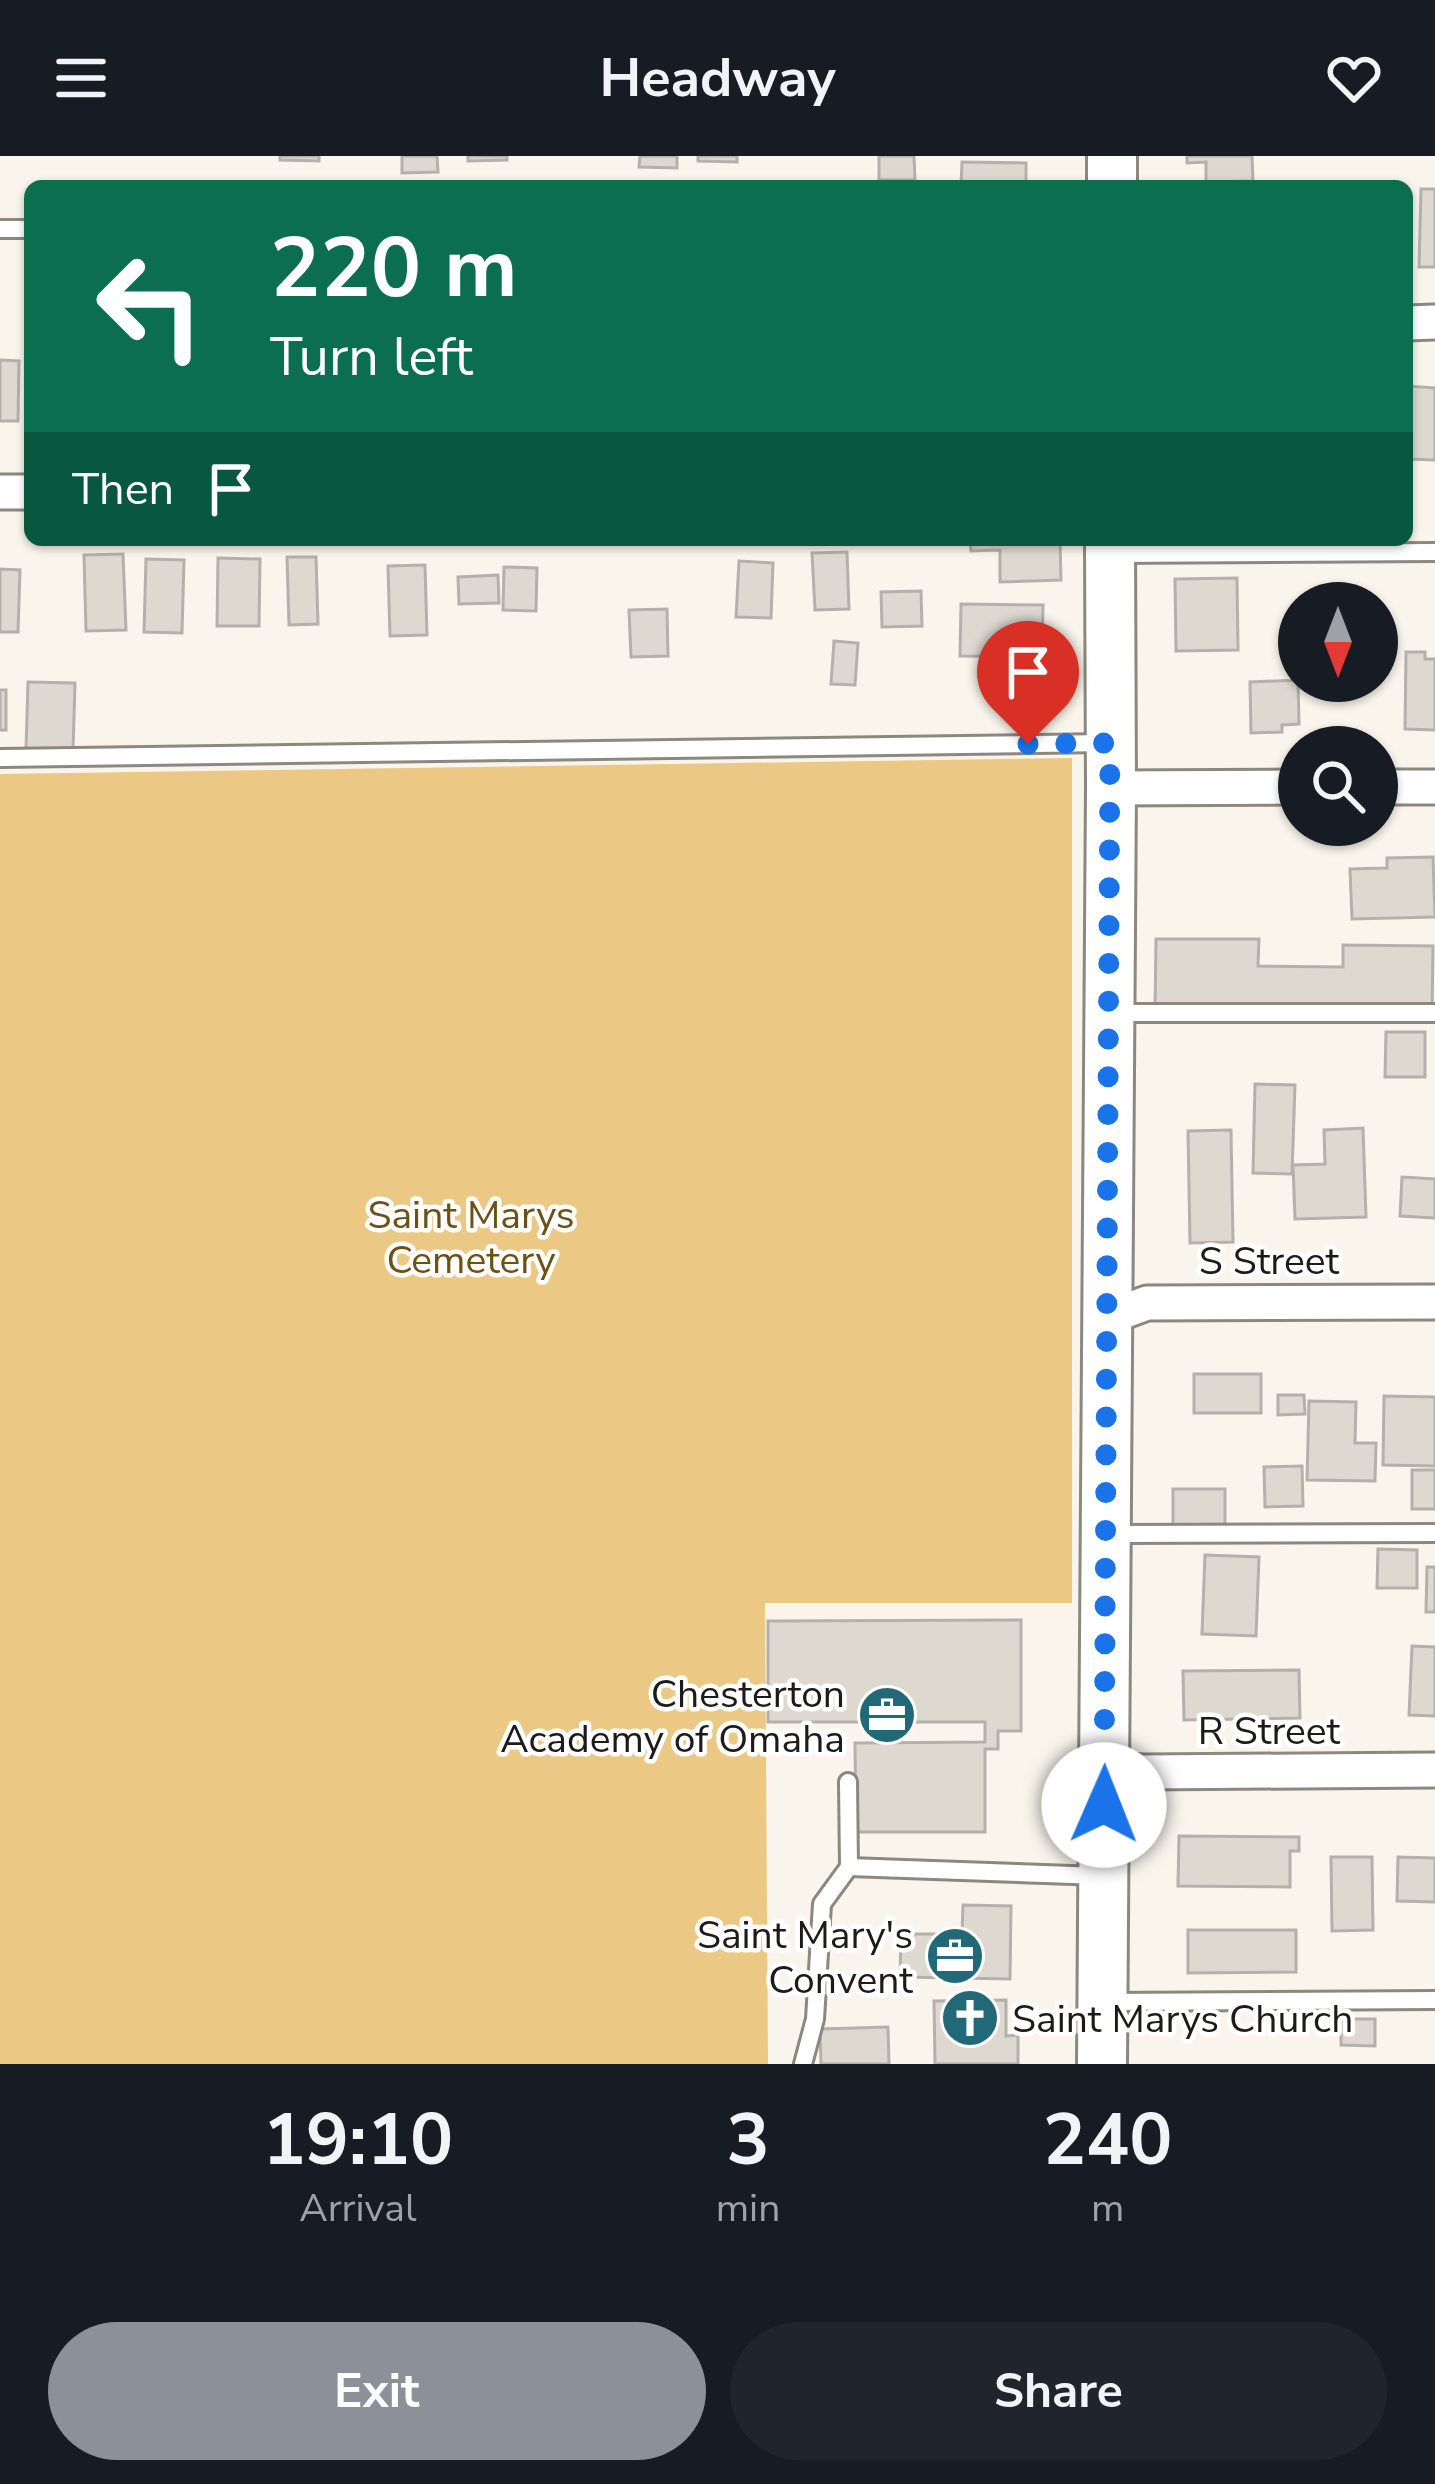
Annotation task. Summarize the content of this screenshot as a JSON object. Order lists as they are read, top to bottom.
{
  "streets": {
    "street": ["S Street", "R Street"]
  },
  "parks": ["Saint Marys Cemetery"],
  "places": {
    "office": ["Chesterton Academy of Omaha", "Saint Mary's Convent"],
    "church": ["Saint Marys Church"]
  },
  "north": "bottom",
  "page": {
    "header": "Headway",
    "turn": ["220 m", "Turn left"],
    "then": "Then",
    "eta": [
      "19:10",
      "Arrival",
      "3",
      "min",
      "240",
      "m"
    ],
    "buttons": ["Exit", "Share"]
  }
}
